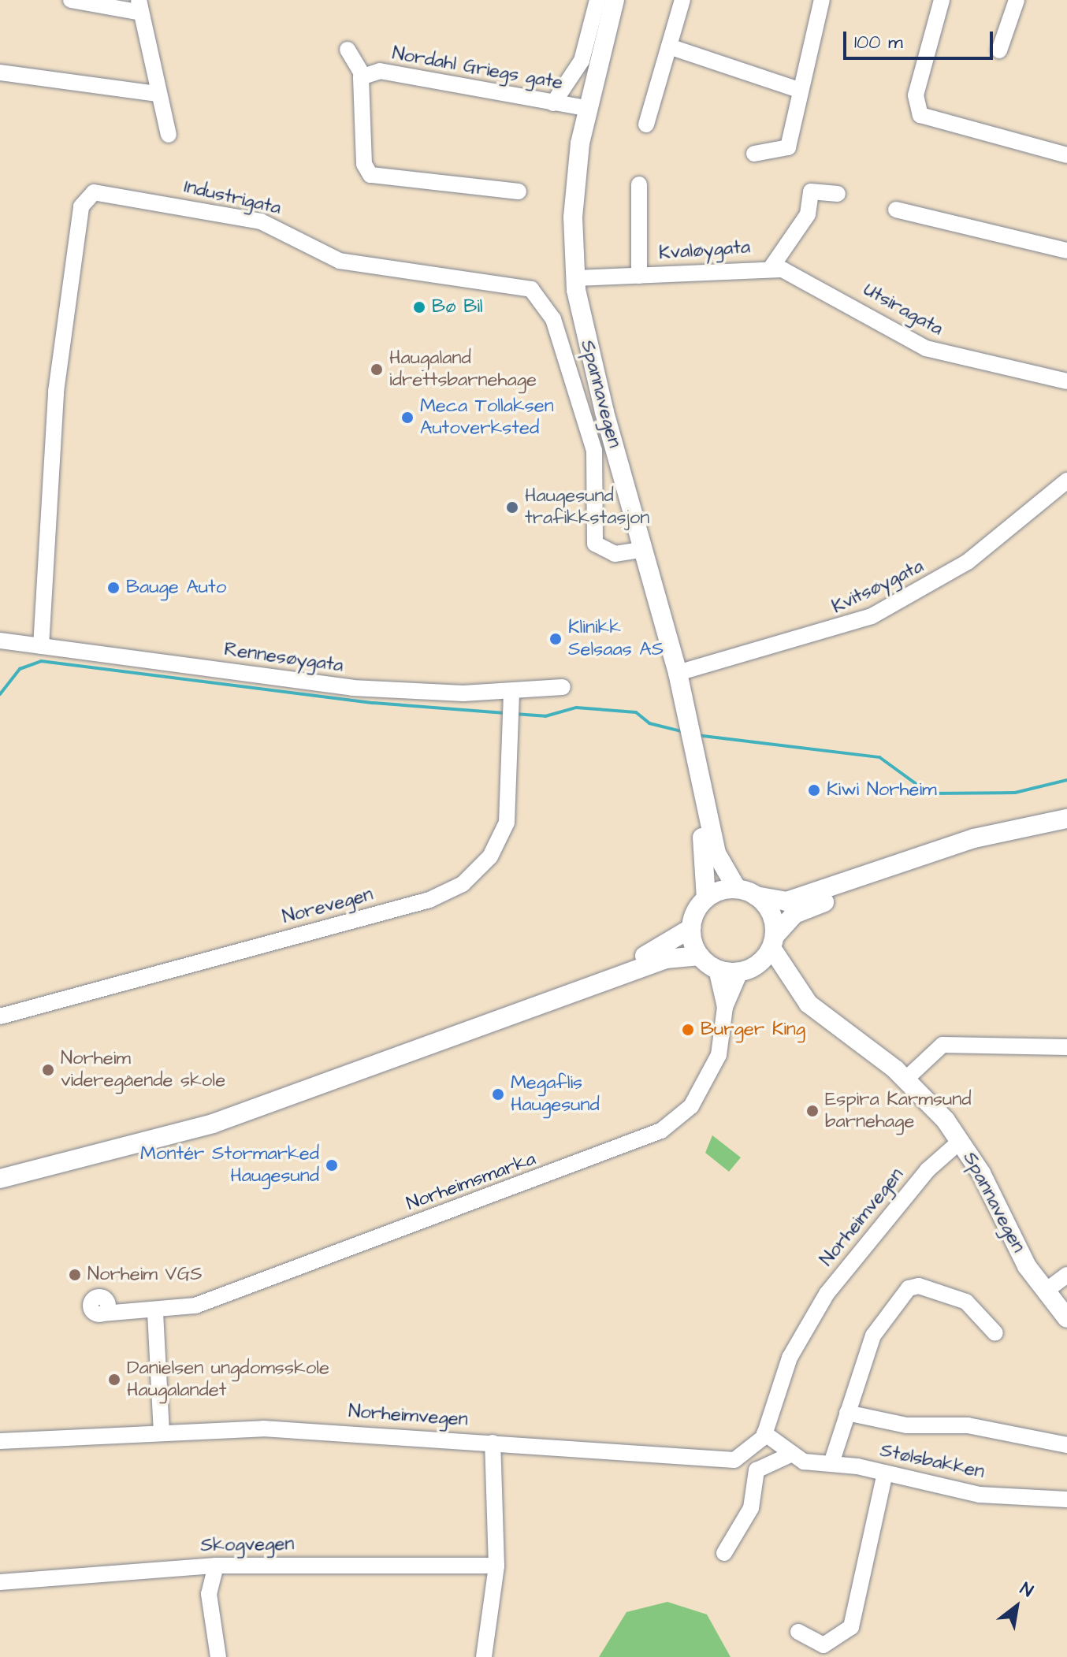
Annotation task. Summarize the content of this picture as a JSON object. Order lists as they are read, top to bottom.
{
  "streets": {
    "main road": ["Spannavegen"],
    "street": [
      "Nordahl Griegs gate",
      "Industrigata",
      "Kvaløygata",
      "Utsiragata",
      "Kvitsøygata",
      "Rennesøygata",
      "Norevegen",
      "Norheimsmarka",
      "Norheimvegen",
      "Stølsbakken",
      "Skogvegen"
    ]
  },
  "crossings": [
    ["Nordahl Griegs gate", "Spannavegen"],
    ["Industrigata", "Spannavegen"],
    ["Industrigata", "Rennesøygata"],
    ["Kvaløygata", "Utsiragata"],
    ["Kvaløygata", "Spannavegen"],
    ["Spannavegen", "Kvitsøygata"],
    ["Spannavegen", "Norheimsmarka"],
    ["Spannavegen", "Norheimvegen"],
    ["Rennesøygata", "Norevegen"]
  ],
  "places": [
    "Bø Bil",
    "Haugaland idrettsbarnehage",
    "Meca Tollaksen Autoverksted",
    "Haugesund trafikkstasjon",
    "Bauge Auto",
    "Klinikk Selsaas AS",
    "Kiwi Norheim",
    "Burger King",
    "Norheim videregående skole",
    "Megaflis Haugesund",
    "Espira Karmsund barnehage",
    "Montér Stormarked Haugesund",
    "Norheim VGS",
    "Danielsen ungdomsskole Haugalandet"
  ],
  "scale_bar": "100 m",
  "north": "top right"
}
